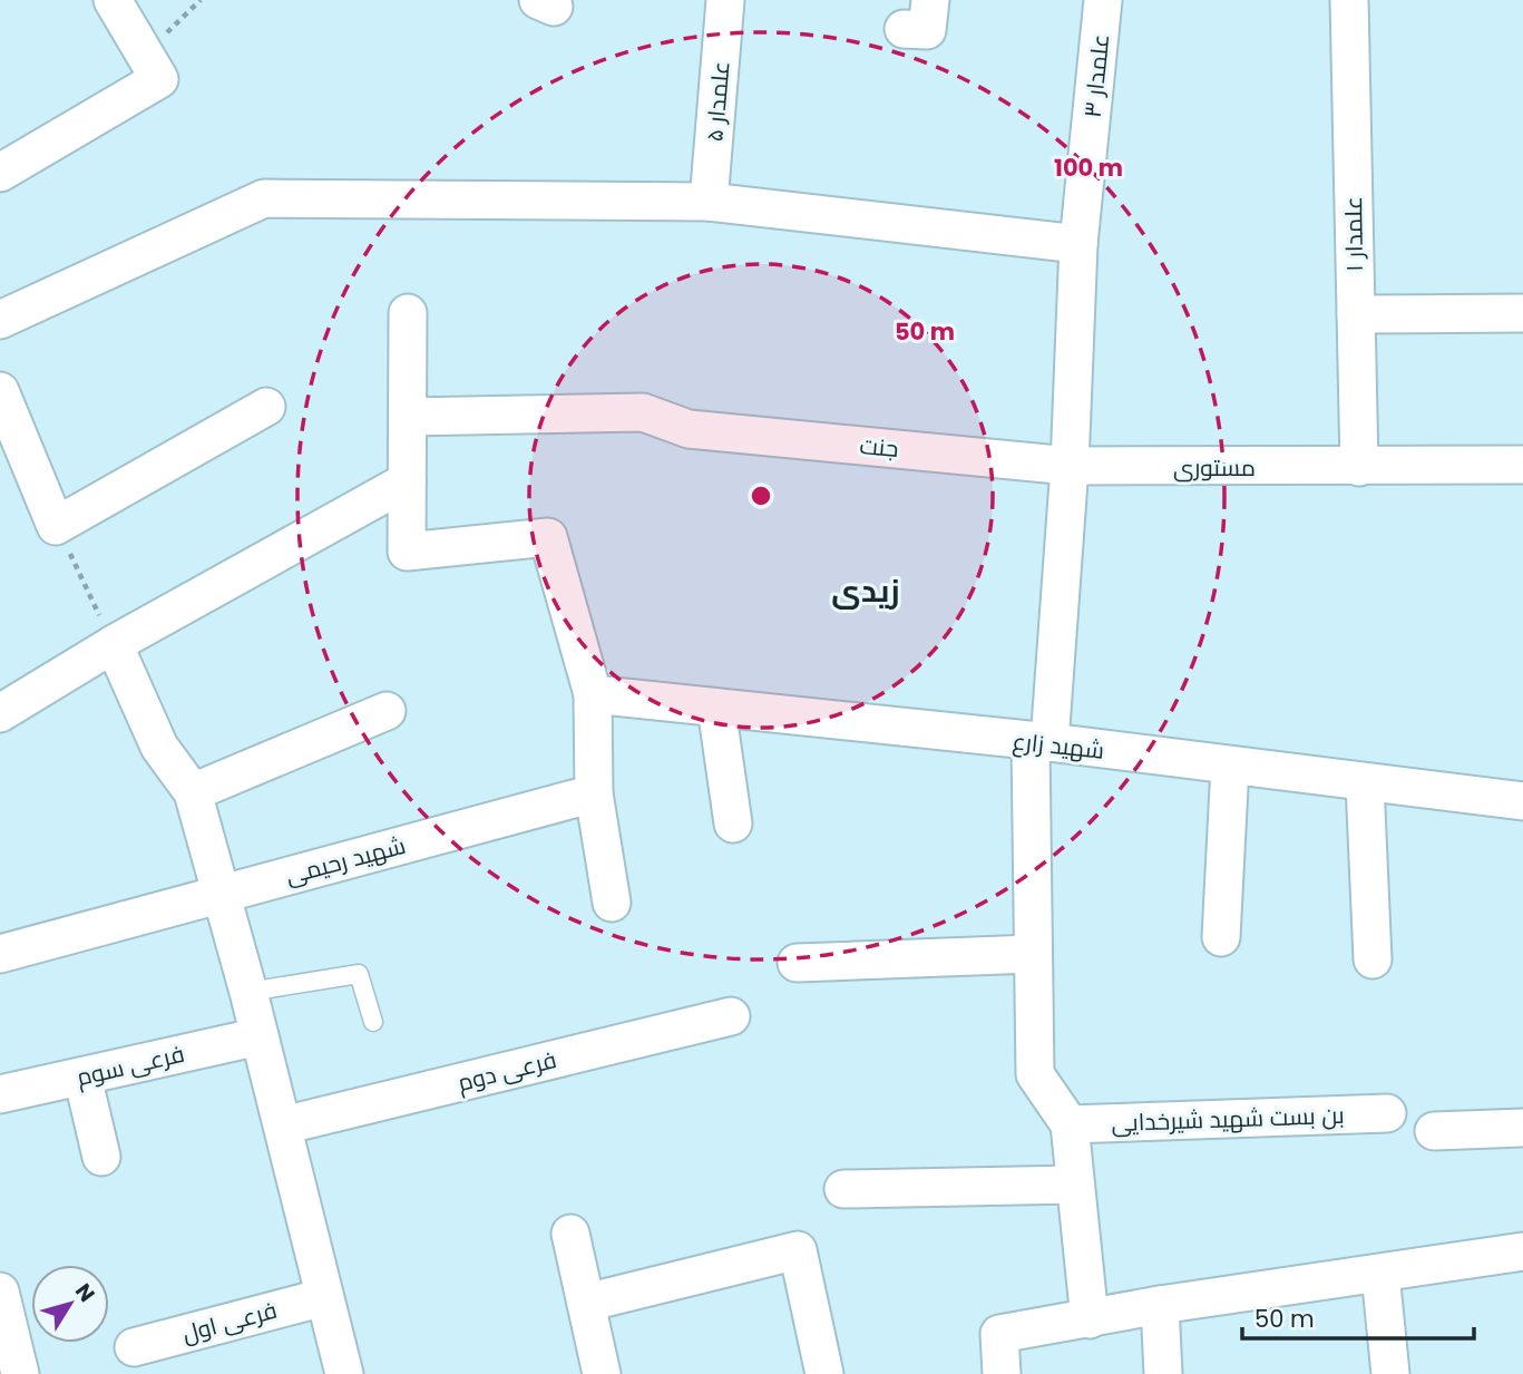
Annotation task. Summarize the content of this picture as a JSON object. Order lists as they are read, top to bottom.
{
  "streets": {
    "street": [
      "علمدار ۳",
      "علمدار ۵",
      "علمدار ۱",
      "جنت",
      "مستوری",
      "شهید زارع",
      "شهید رحیمی",
      "فرعی سوم",
      "فرعی دوم",
      "بن بست شهید شیرخدایی",
      "فرعی اول"
    ]
  },
  "crossings": [
    ["علمدار ۳", "جنت"],
    ["علمدار ۳", "مستوری"],
    ["علمدار ۳", "شهید زارع"],
    ["علمدار ۳", "بن بست شهید شیرخدایی"],
    ["علمدار ۱", "مستوری"],
    ["جنت", "مستوری"]
  ],
  "districts": ["زیدی"],
  "scale_bar": "50 m",
  "north": "top right",
  "rings": ["100 m", "50 m"]
}
